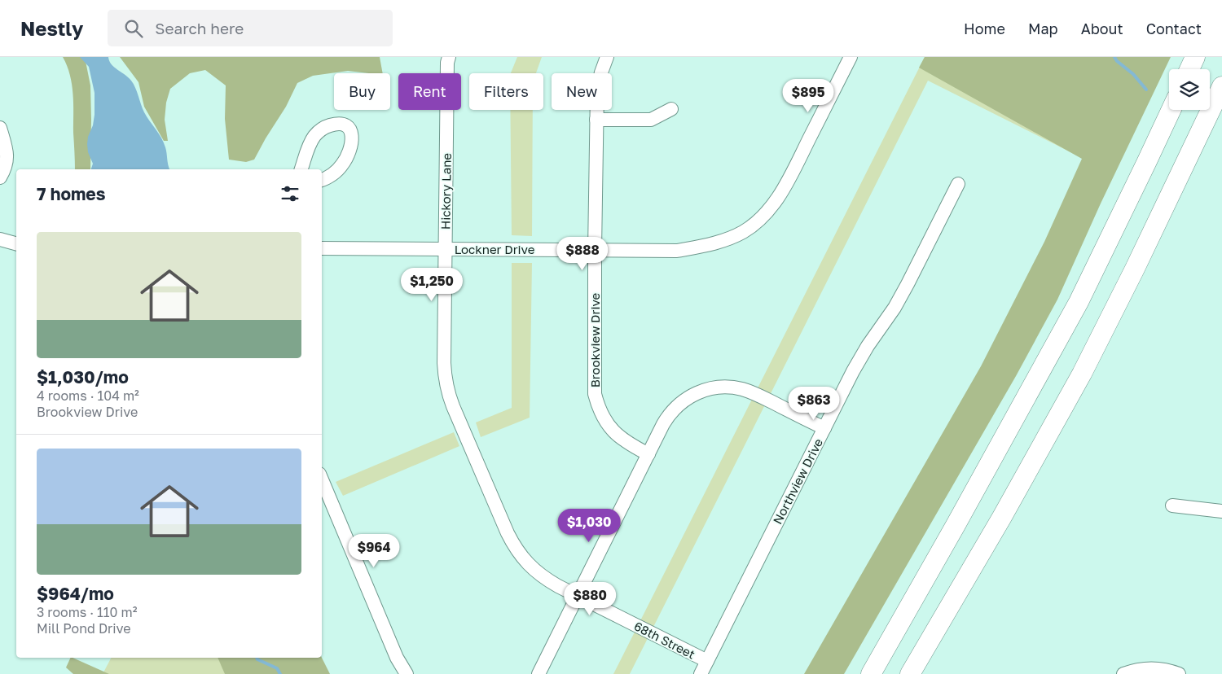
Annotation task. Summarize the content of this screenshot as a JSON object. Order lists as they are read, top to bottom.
{
  "streets": {
    "street": [
      "Hickory Lane",
      "Lockner Drive",
      "Brookview Drive",
      "Northview Drive",
      "68th Street"
    ]
  },
  "crossings": [
    ["Hickory Lane", "Lockner Drive"],
    ["Hickory Lane", "68th Street"],
    ["Lockner Drive", "Brookview Drive"],
    ["Northview Drive", "68th Street"]
  ],
  "page": {
    "header": "Nestly",
    "search": "Search here",
    "nav": [
      "Home",
      "Map",
      "About",
      "Contact"
    ],
    "chip": [
      "Buy",
      "Rent",
      "Filters",
      "New"
    ],
    "price": [
      "$895",
      "$888",
      "$1,250",
      "$863",
      "$1,030",
      "$964",
      "$880"
    ],
    "heading": "7 homes",
    "list": [
      {
        "name": "$1,030/mo",
        "note": "4 rooms · 104 m² · Brookview Drive"
      },
      {
        "name": "$964/mo",
        "note": "3 rooms · 110 m² · Mill Pond Drive"
      }
    ]
  }
}
